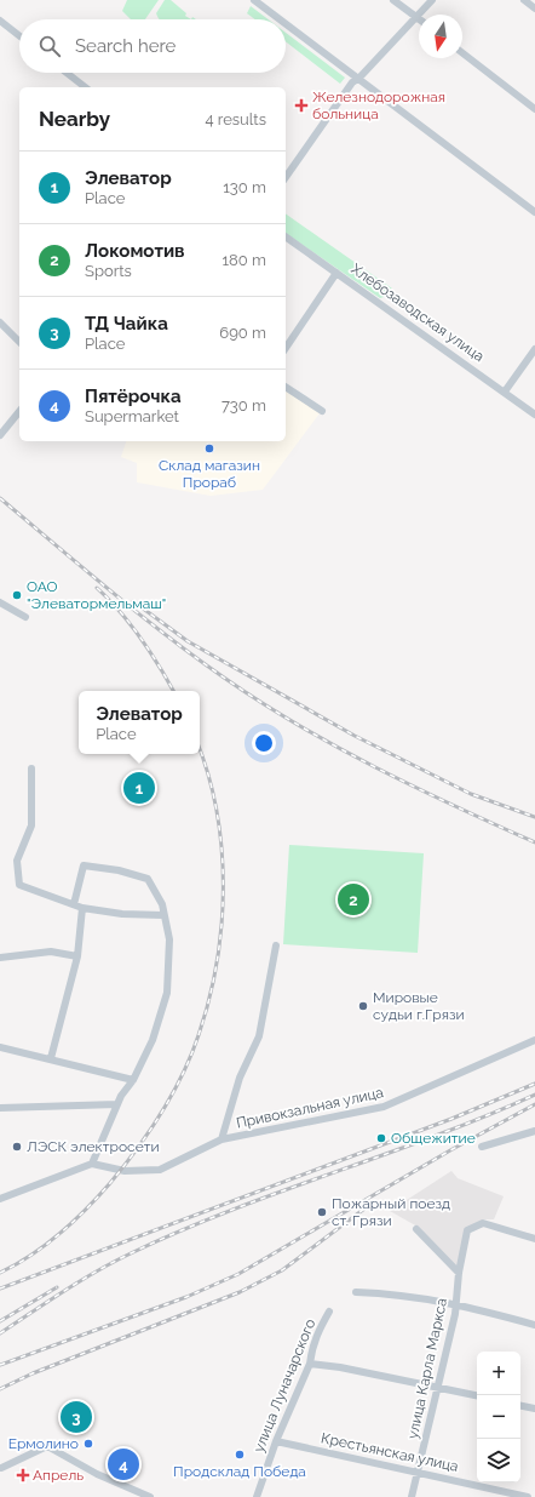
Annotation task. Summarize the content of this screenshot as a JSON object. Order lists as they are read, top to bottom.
{
  "streets": {
    "street": [
      "Хлебозаводская улица",
      "Привокзальная улица",
      "улица Карла Маркса",
      "улица Луначарского",
      "Крестьянская улица"
    ]
  },
  "crossings": [
    ["улица Карла Маркса", "Крестьянская улица"],
    ["улица Луначарского", "Крестьянская улица"]
  ],
  "places": {
    "health": ["Железнодорожная больница", "Апрель"],
    "other": [
      "Склад магазин Прораб",
      "ОАО \"Элеватормельмаш\"",
      "Мировые судьи г.Грязи",
      "Общежитие",
      "ЛЭСК электросети",
      "Пожарный поезд ст. Грязи",
      "Ермолино",
      "Продсклад Победа"
    ]
  },
  "north": "bottom",
  "page": {
    "search": "Search here",
    "heading": ["Nearby", "4 results"],
    "list": [
      {
        "mark": "1",
        "name": "Элеватор",
        "note": "Place",
        "value": "130 m"
      },
      {
        "mark": "2",
        "name": "Локомотив",
        "note": "Sports",
        "value": "180 m"
      },
      {
        "mark": "3",
        "name": "ТД Чайка",
        "note": "Place",
        "value": "690 m"
      },
      {
        "mark": "4",
        "name": "Пятёрочка",
        "note": "Supermarket",
        "value": "730 m"
      }
    ],
    "popup": ["Элеватор", "Place"],
    "pins": [
      "1",
      "2",
      "3",
      "4"
    ],
    "map_buttons": ["+", "−"]
  }
}
